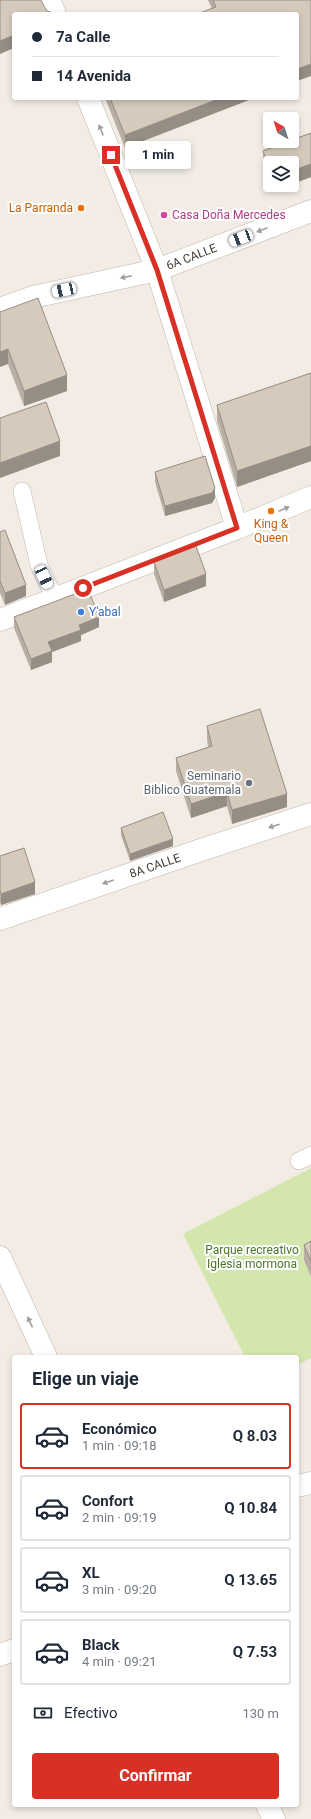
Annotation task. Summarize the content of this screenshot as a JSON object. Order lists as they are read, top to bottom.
{
  "streets": {
    "street": ["6A CALLE", "8A CALLE"]
  },
  "one_way": ["6A CALLE", "8A CALLE"],
  "parks": ["Parque recreativo Iglesia mormona"],
  "places": [
    "La Parranda",
    "Casa Doña Mercedes",
    "King & Queen",
    "Y'abal",
    "Seminario Biblico Guatemala"
  ],
  "north": "top left",
  "page": {
    "banner": ["7a Calle", "14 Avenida"],
    "bubble": "1 min",
    "heading": "Elige un viaje",
    "list": [
      {
        "name": "Económico",
        "note": "1 min · 09:18",
        "value": "Q 8.03"
      },
      {
        "name": "Confort",
        "note": "2 min · 09:19",
        "value": "Q 10.84"
      },
      {
        "name": "XL",
        "note": "3 min · 09:20",
        "value": "Q 13.65"
      },
      {
        "name": "Black",
        "note": "4 min · 09:21",
        "value": "Q 7.53"
      }
    ],
    "pay": ["Efectivo", "130 m"],
    "buttons": "Confirmar"
  }
}
